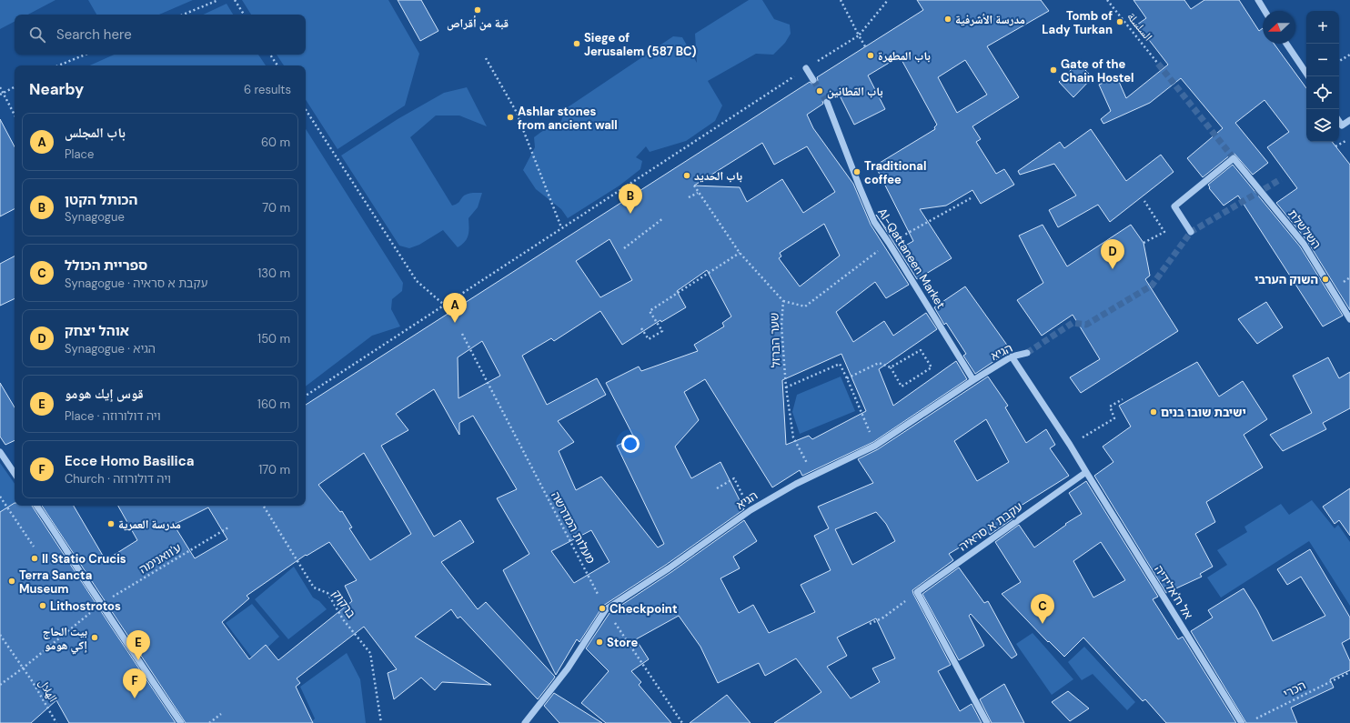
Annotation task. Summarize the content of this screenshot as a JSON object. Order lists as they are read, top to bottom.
{
  "streets": {
    "street": [
      "השלשלת",
      "Al-Qattaneen Market",
      "הגיא",
      "עקבת א סראיה",
      "אל ח'אלידיה"
    ],
    "path": [
      "السلسلة",
      "שער הברזל",
      "מעלות המדרשה",
      "ע'וואנימה",
      "ברקוק",
      "הכרי",
      "الهلال"
    ]
  },
  "crossings": [
    ["Al-Qattaneen Market", "הגיא"],
    ["שער הברזל", "הגיא"],
    ["הגיא", "מעלות המדרשה"],
    ["עקבת א סראיה", "אל ח'אלידיה"],
    ["ע'וואנימה", "الهلال"]
  ],
  "places": [
    "قبة من أقراص",
    "مدرسة الأشرفية",
    "Tomb of Lady Turkan",
    "Siege of Jerusalem (587 BC)",
    "باب المطهرة",
    "Gate of the Chain Hostel",
    "باب القطانين",
    "Ashlar stones from ancient wall",
    "Traditional coffee",
    "باب الحديد",
    "השוק הערבי",
    "ישיבת שובו בנים",
    "مدرسة العمرية",
    "II Statio Crucis",
    "Terra Sancta Museum",
    "Lithostrotos",
    "Checkpoint",
    "بيت الحاج إكي هومو",
    "Store"
  ],
  "north": "left",
  "page": {
    "map_buttons": ["+", "−"],
    "search": "Search here",
    "heading": ["Nearby", "6 results"],
    "list": [
      {
        "mark": "A",
        "name": "باب المجلس",
        "note": "Place",
        "value": "60 m"
      },
      {
        "mark": "B",
        "name": "הכותל הקטן",
        "note": "Synagogue",
        "value": "70 m"
      },
      {
        "mark": "C",
        "name": "ספריית הכולל",
        "note": "Synagogue · עקבת א סראיה",
        "value": "130 m"
      },
      {
        "mark": "D",
        "name": "אוהל יצחק",
        "note": "Synagogue · הגיא",
        "value": "150 m"
      },
      {
        "mark": "E",
        "name": "قوس إيك هومو",
        "note": "Place · ויה דולורוזה",
        "value": "160 m"
      },
      {
        "mark": "F",
        "name": "Ecce Homo Basilica",
        "note": "Church · ויה דולורוזה",
        "value": "170 m"
      }
    ],
    "pins": [
      "B",
      "D",
      "A",
      "C",
      "E",
      "F"
    ]
  }
}
